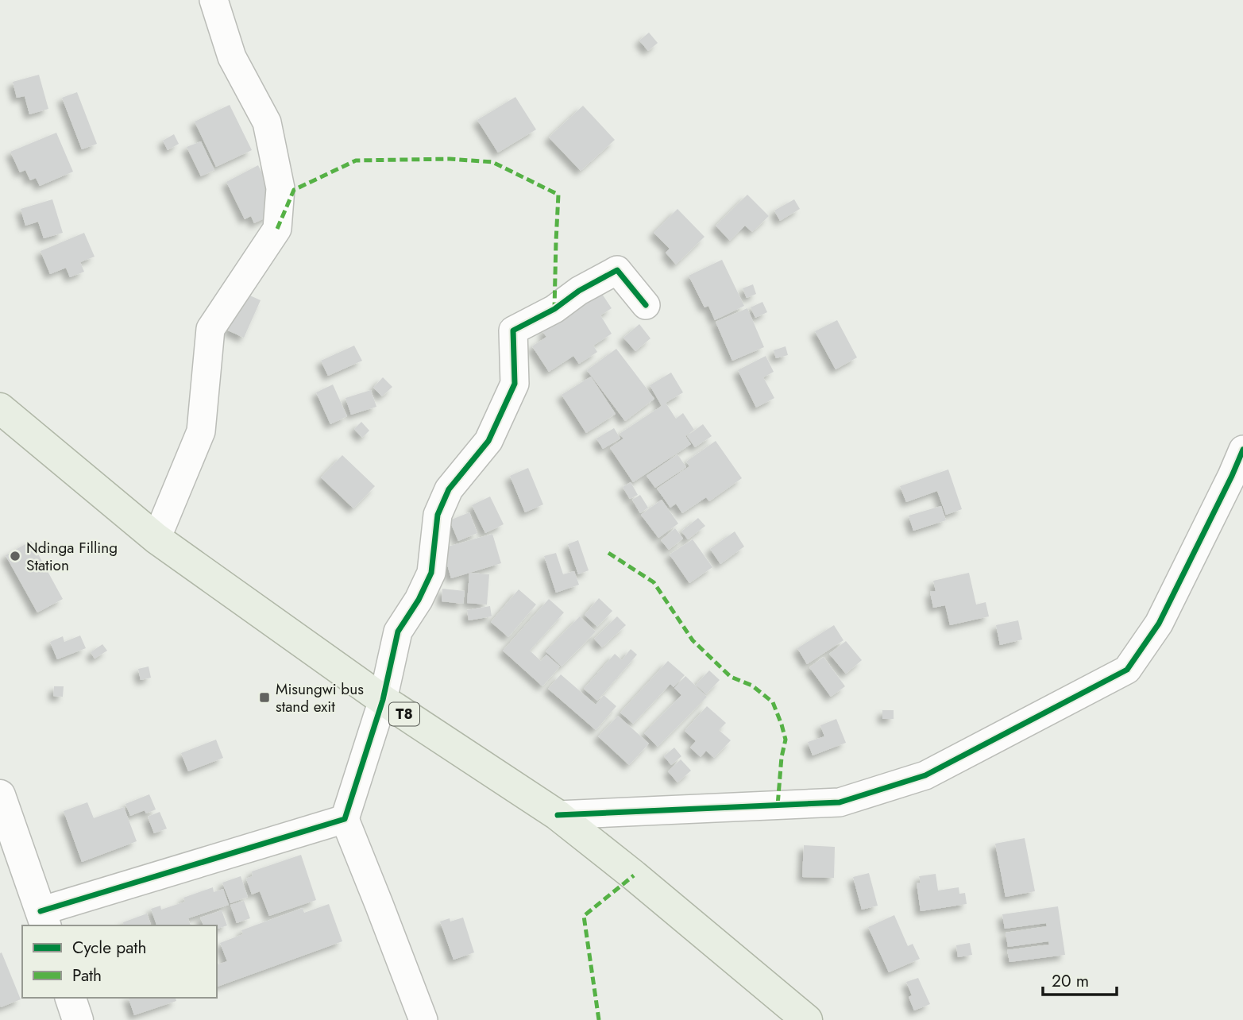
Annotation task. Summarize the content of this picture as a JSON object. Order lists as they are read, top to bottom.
{
  "streets": {
    "highway": ["T8"]
  },
  "places": {
    "other": ["Ndinga Filling Station"],
    "transit": ["Misungwi bus stand exit"]
  },
  "legend": ["Cycle path", "Path"],
  "scale_bar": "20 m"
}
